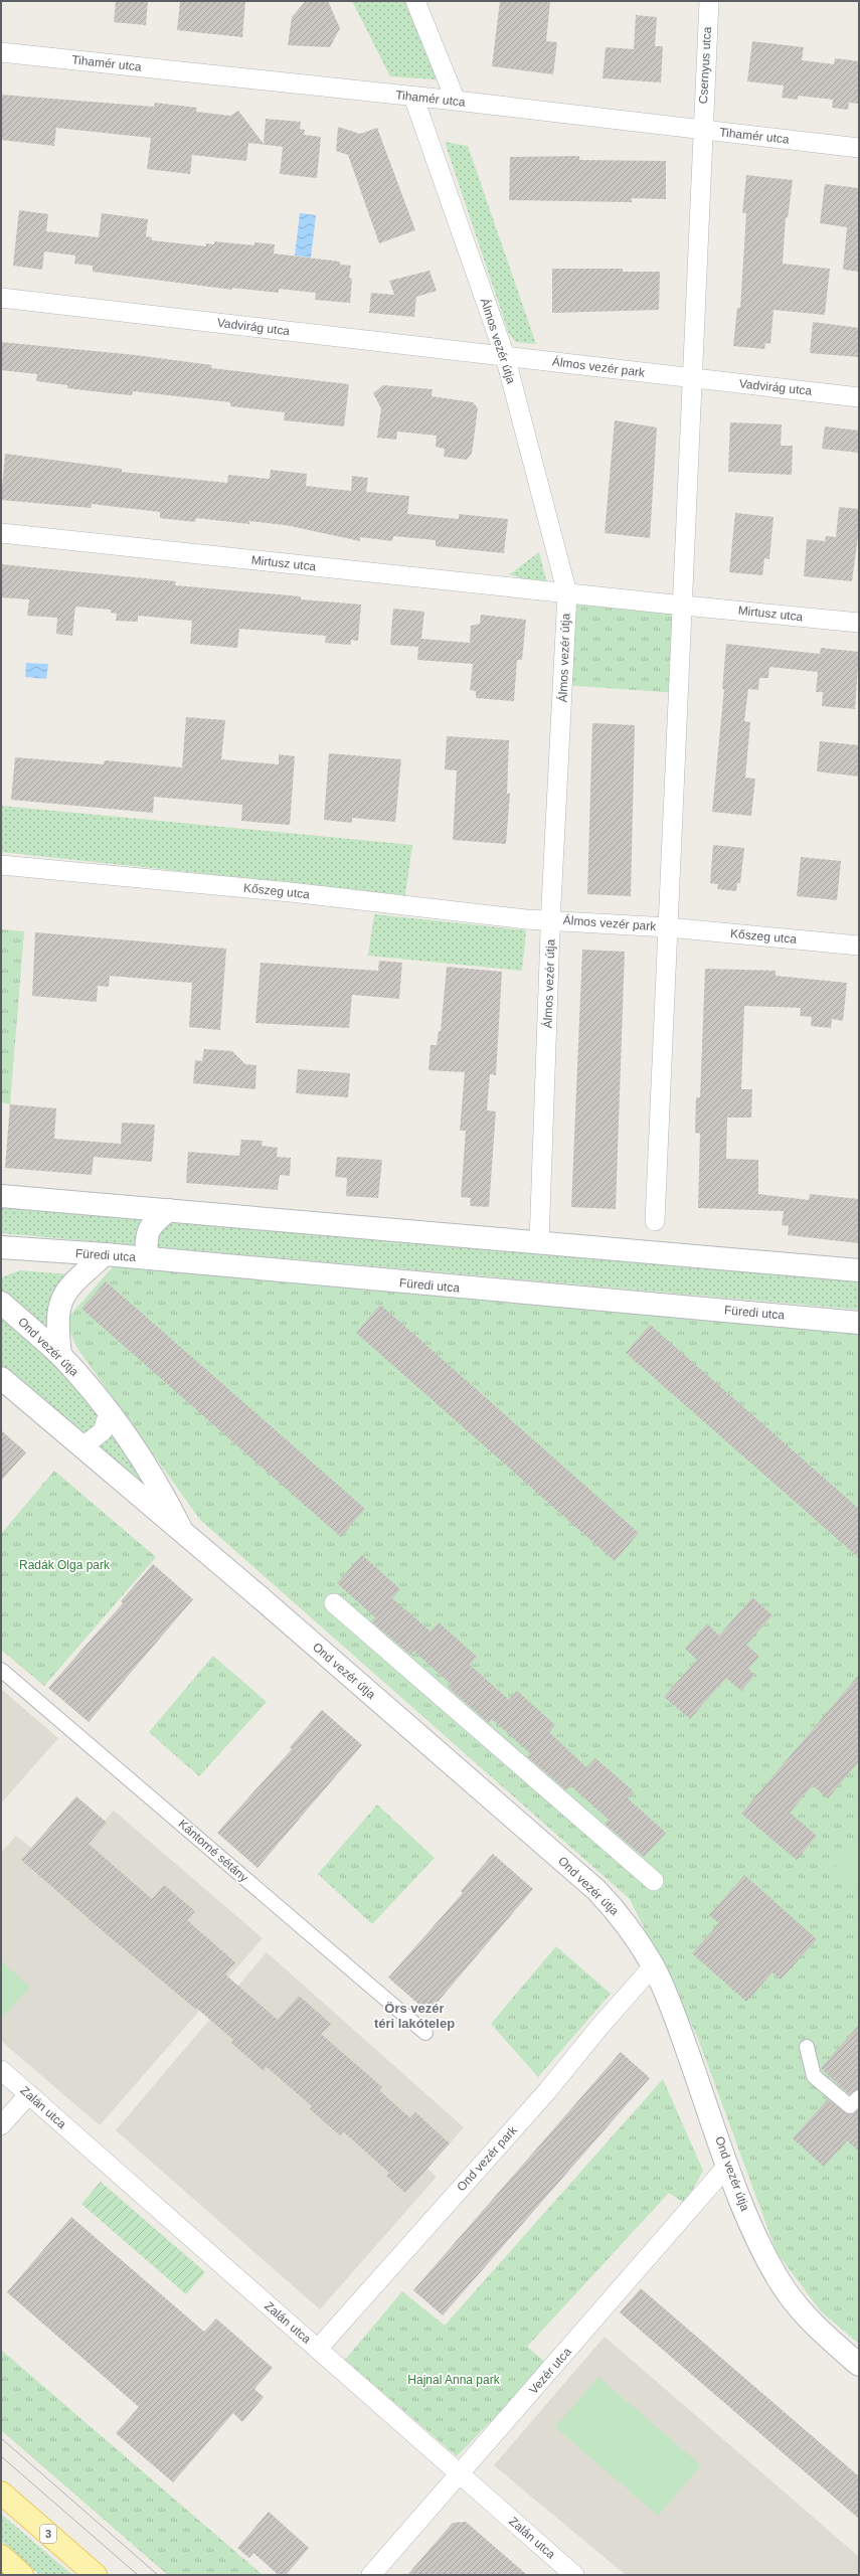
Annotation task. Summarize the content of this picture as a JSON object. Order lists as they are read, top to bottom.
{
  "streets": {
    "main road": ["Füredi utca", "Ond vezér útja", "3"],
    "street": [
      "Tihamér utca",
      "Csernyus utca",
      "Vadvirág utca",
      "Álmos vezér útja",
      "Álmos vezér park",
      "Mirtusz utca",
      "Kőszeg utca",
      "Kántorné sétány",
      "Zalán utca",
      "Ond vezér park",
      "Vezér utca"
    ]
  },
  "crossings": [
    ["Tihamér utca", "Csernyus utca"],
    ["Tihamér utca", "Álmos vezér útja"],
    ["Vadvirág utca", "Álmos vezér útja"],
    ["Vadvirág utca", "Álmos vezér park"],
    ["Álmos vezér útja", "Álmos vezér park"],
    ["Álmos vezér útja", "Mirtusz utca"],
    ["Álmos vezér útja", "Kőszeg utca"],
    ["Álmos vezér park", "Kőszeg utca"],
    ["Ond vezér útja", "Ond vezér park"],
    ["Ond vezér útja", "Vezér utca"],
    ["Zalán utca", "Ond vezér park"],
    ["Zalán utca", "Vezér utca"]
  ],
  "districts": ["Örs vezér téri lakótelep"],
  "parks": ["Radák Olga park", "Hajnal Anna park"]
}
